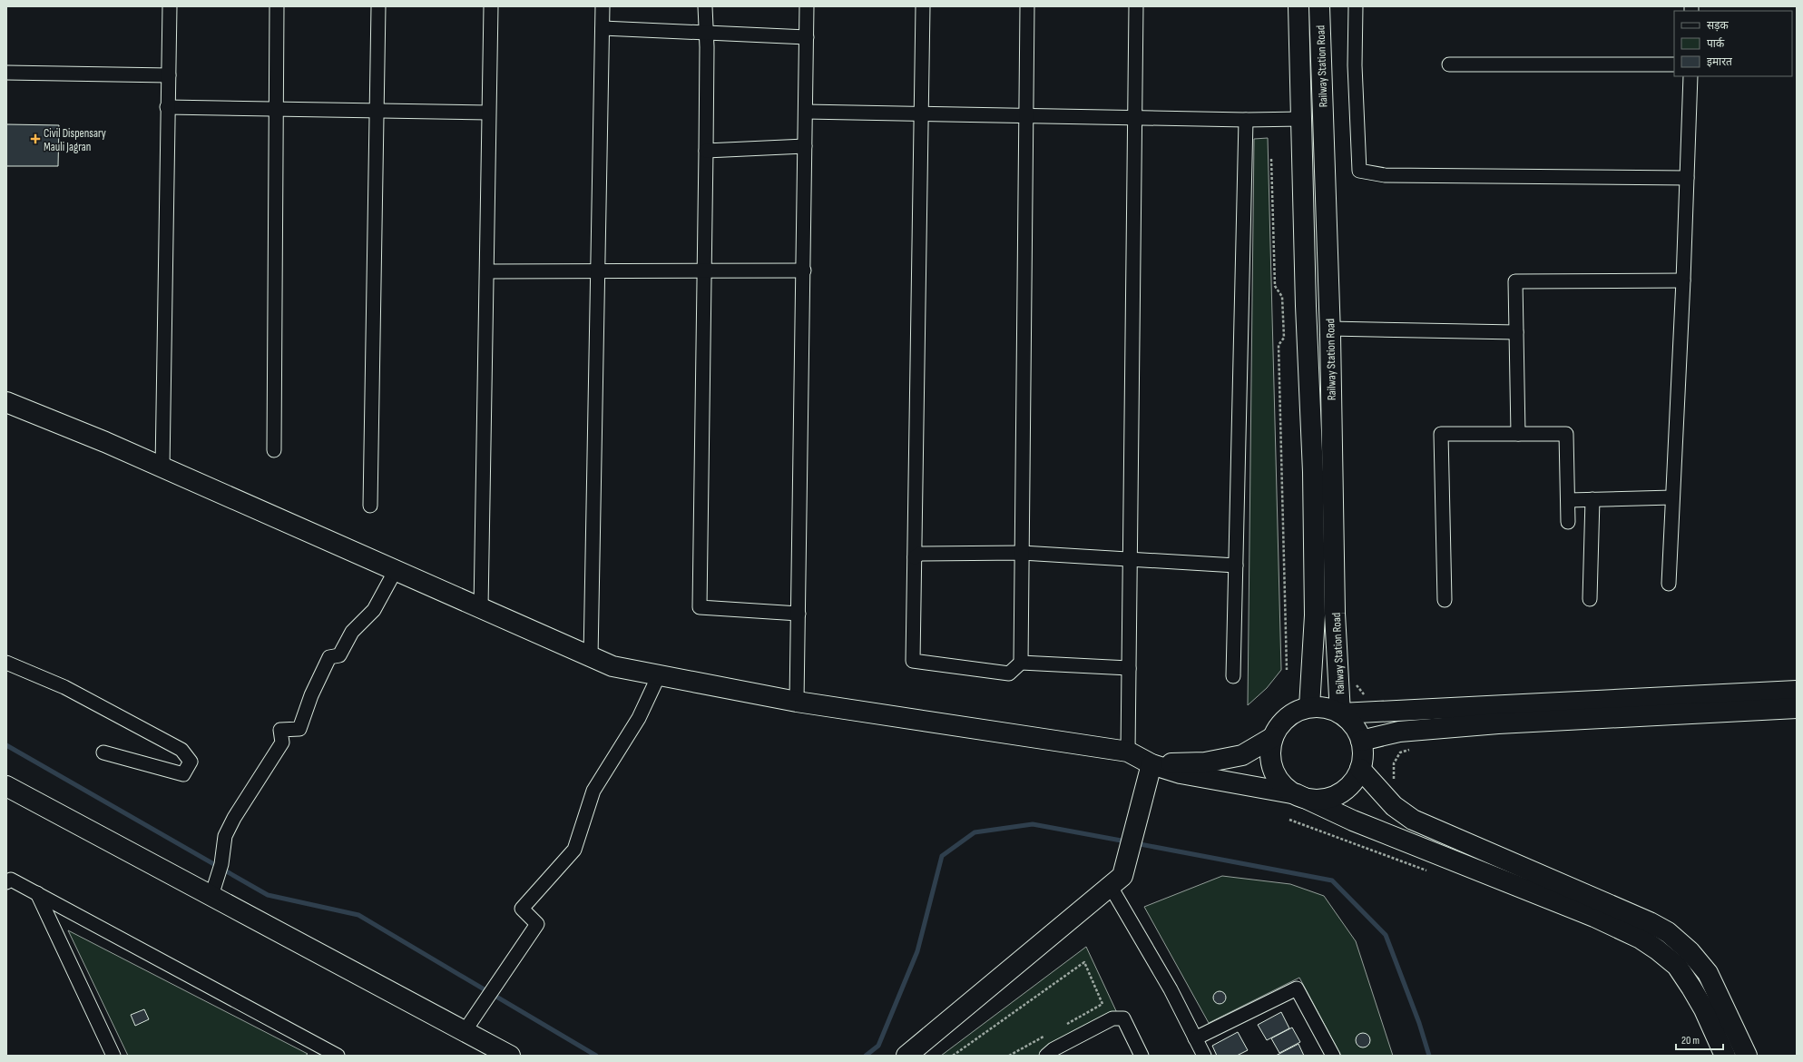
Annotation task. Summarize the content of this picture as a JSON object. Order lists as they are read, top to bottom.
{
  "streets": {
    "street": ["Railway Station Road"]
  },
  "places": {
    "health": ["Civil Dispensary Mauli Jagran"]
  },
  "legend": ["सड़क", "पार्क", "इमारत"],
  "scale_bar": "20 m"
}
